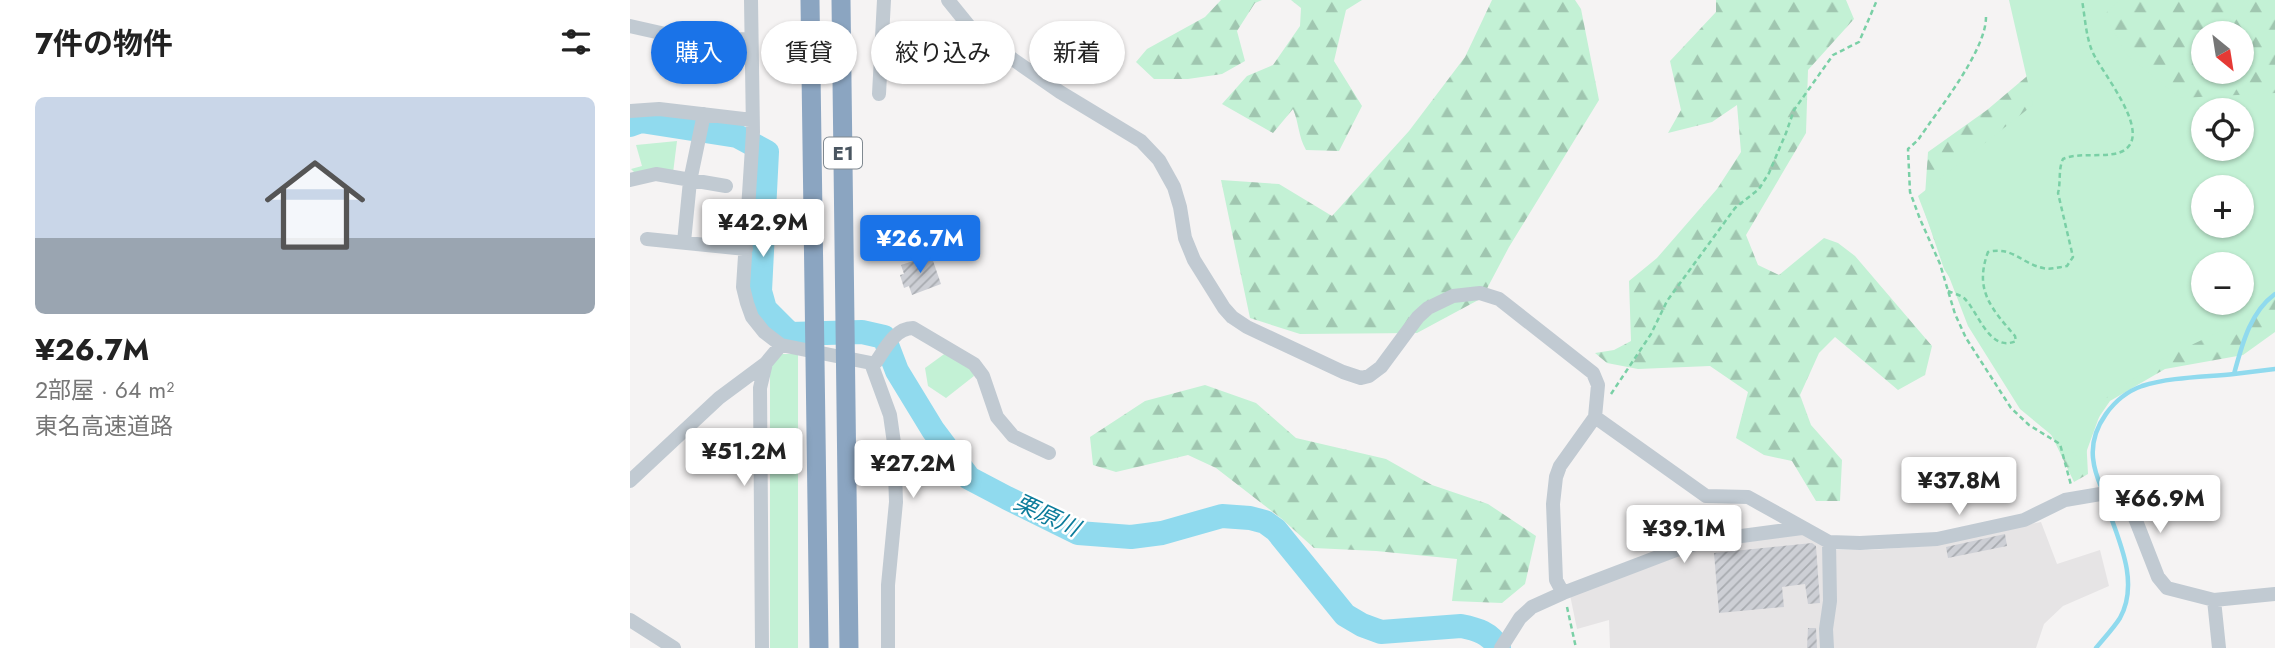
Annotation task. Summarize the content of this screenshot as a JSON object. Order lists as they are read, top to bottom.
{
  "streets": {
    "highway": ["E1"]
  },
  "water": ["栗原川"],
  "north": "bottom right",
  "page": {
    "heading": "7件の物件",
    "map_buttons": ["+", "−"],
    "chip": [
      "購入",
      "賃貸",
      "絞り込み",
      "新着"
    ],
    "list": [
      {
        "name": "¥26.7M",
        "note": "2部屋 · 64 m² · 東名高速道路"
      }
    ],
    "price": [
      "¥42.9M",
      "¥26.7M",
      "¥51.2M",
      "¥27.2M",
      "¥37.8M",
      "¥66.9M",
      "¥39.1M"
    ]
  }
}
